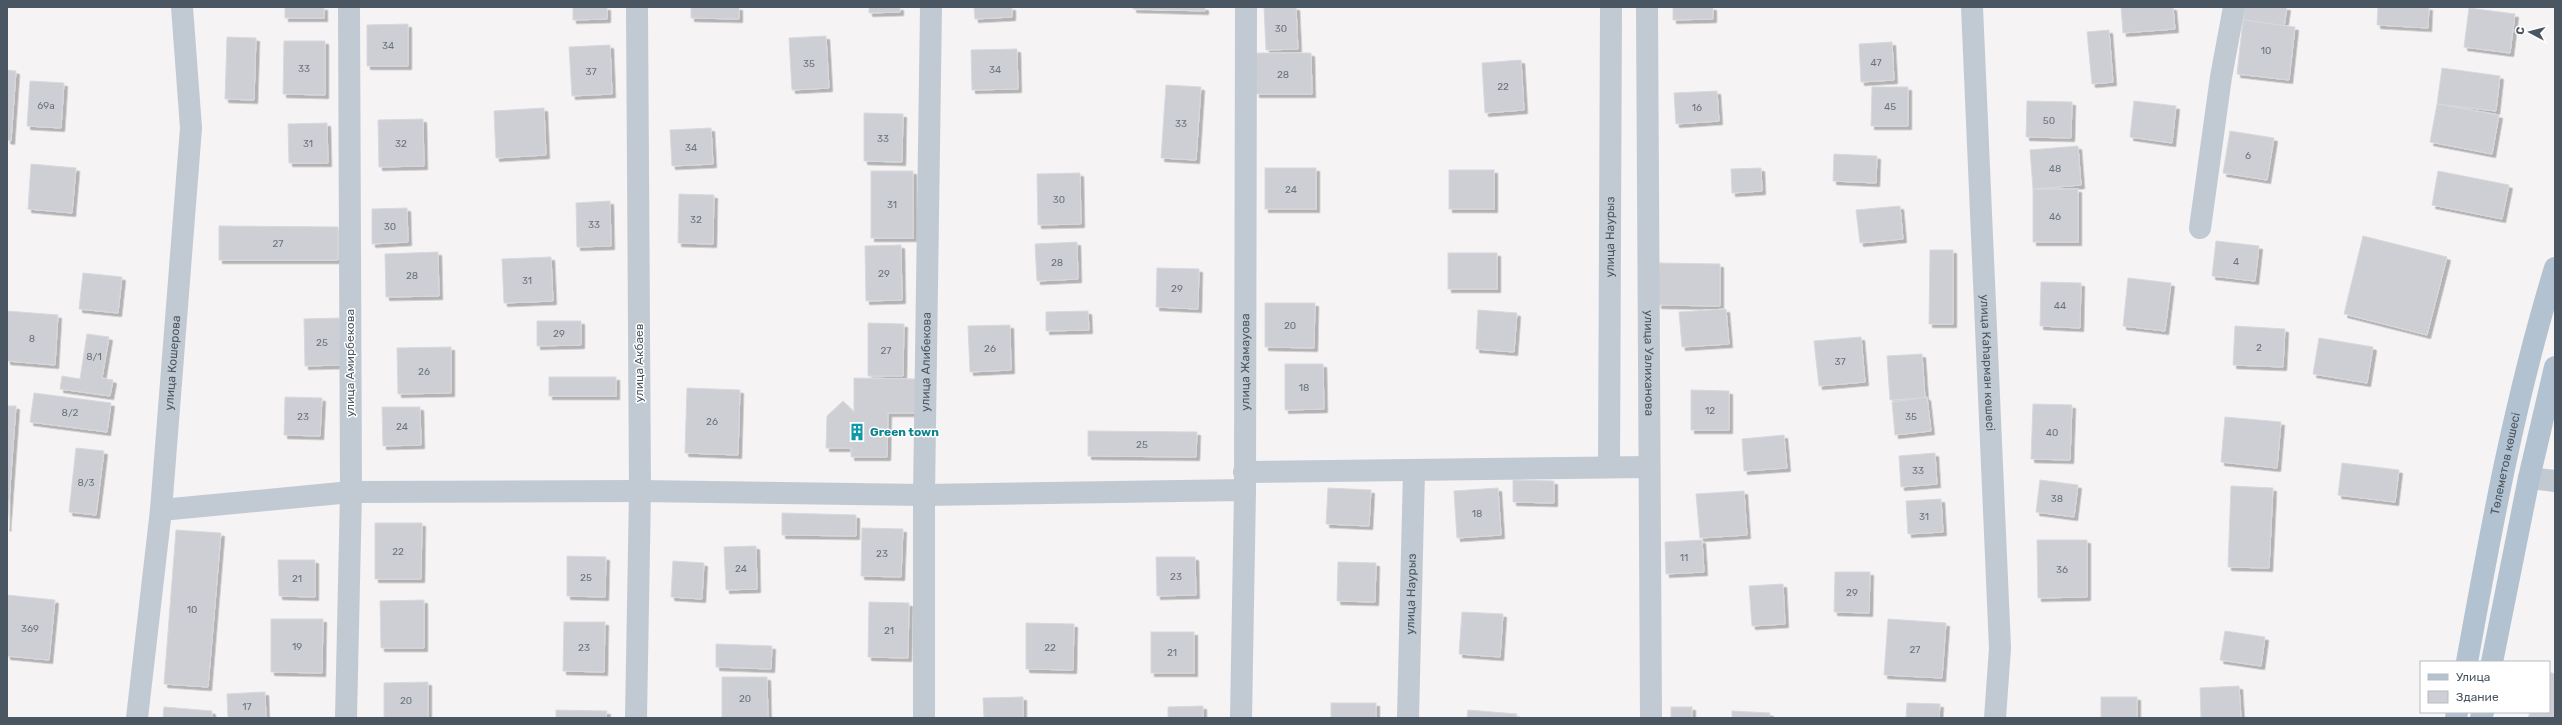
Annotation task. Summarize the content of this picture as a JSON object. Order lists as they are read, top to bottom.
{
  "streets": {
    "main road": ["Төлеметов көшесі"],
    "street": [
      "улица Наурыз",
      "улица Алибекова",
      "улица Кошерова",
      "улица Амирбекова",
      "улица Акбаев",
      "улица Жамауова",
      "улица Уалиханова",
      "улица Каһарман көшесі"
    ]
  },
  "places": {
    "building": ["Green town"]
  },
  "house_numbers": [
    "30",
    "34",
    "10",
    "47",
    "35",
    "33",
    "34",
    "37",
    "28",
    "22",
    "69а",
    "45",
    "16",
    "50",
    "33",
    "33",
    "31",
    "32",
    "34",
    "6",
    "48",
    "24",
    "30",
    "31",
    "46",
    "32",
    "33",
    "30",
    "27",
    "4",
    "28",
    "29",
    "28",
    "31",
    "29",
    "44",
    "20",
    "29",
    "8",
    "25",
    "2",
    "26",
    "27",
    "8/1",
    "37",
    "26",
    "18",
    "12",
    "8/2",
    "23",
    "35",
    "26",
    "24",
    "40",
    "25",
    "33",
    "8/3",
    "38",
    "18",
    "31",
    "22",
    "23",
    "11",
    "24",
    "36",
    "23",
    "25",
    "21",
    "29",
    "10",
    "369",
    "21",
    "19",
    "23",
    "22",
    "27",
    "21",
    "20",
    "20",
    "17"
  ],
  "legend": ["Улица", "Здание"],
  "north": "left"
}
